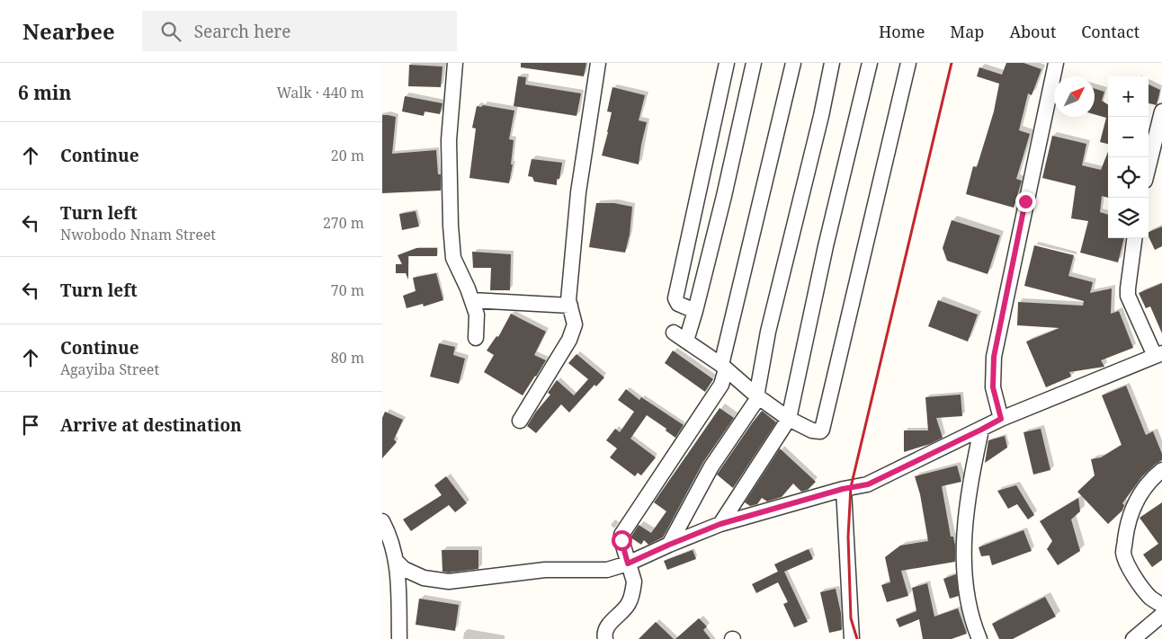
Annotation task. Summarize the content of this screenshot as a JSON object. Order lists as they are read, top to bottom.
{
  "north": "top right",
  "page": {
    "header": "Nearbee",
    "search": "Search here",
    "nav": [
      "Home",
      "Map",
      "About",
      "Contact"
    ],
    "heading": ["6 min", "Walk · 440 m"],
    "map_buttons": ["+", "−"],
    "list": [
      ["Continue", "20 m"],
      ["Turn left", "Nwobodo Nnam Street", "270 m"],
      ["Turn left", "70 m"],
      ["Continue", "Agayiba Street", "80 m"],
      "Arrive at destination"
    ]
  }
}
